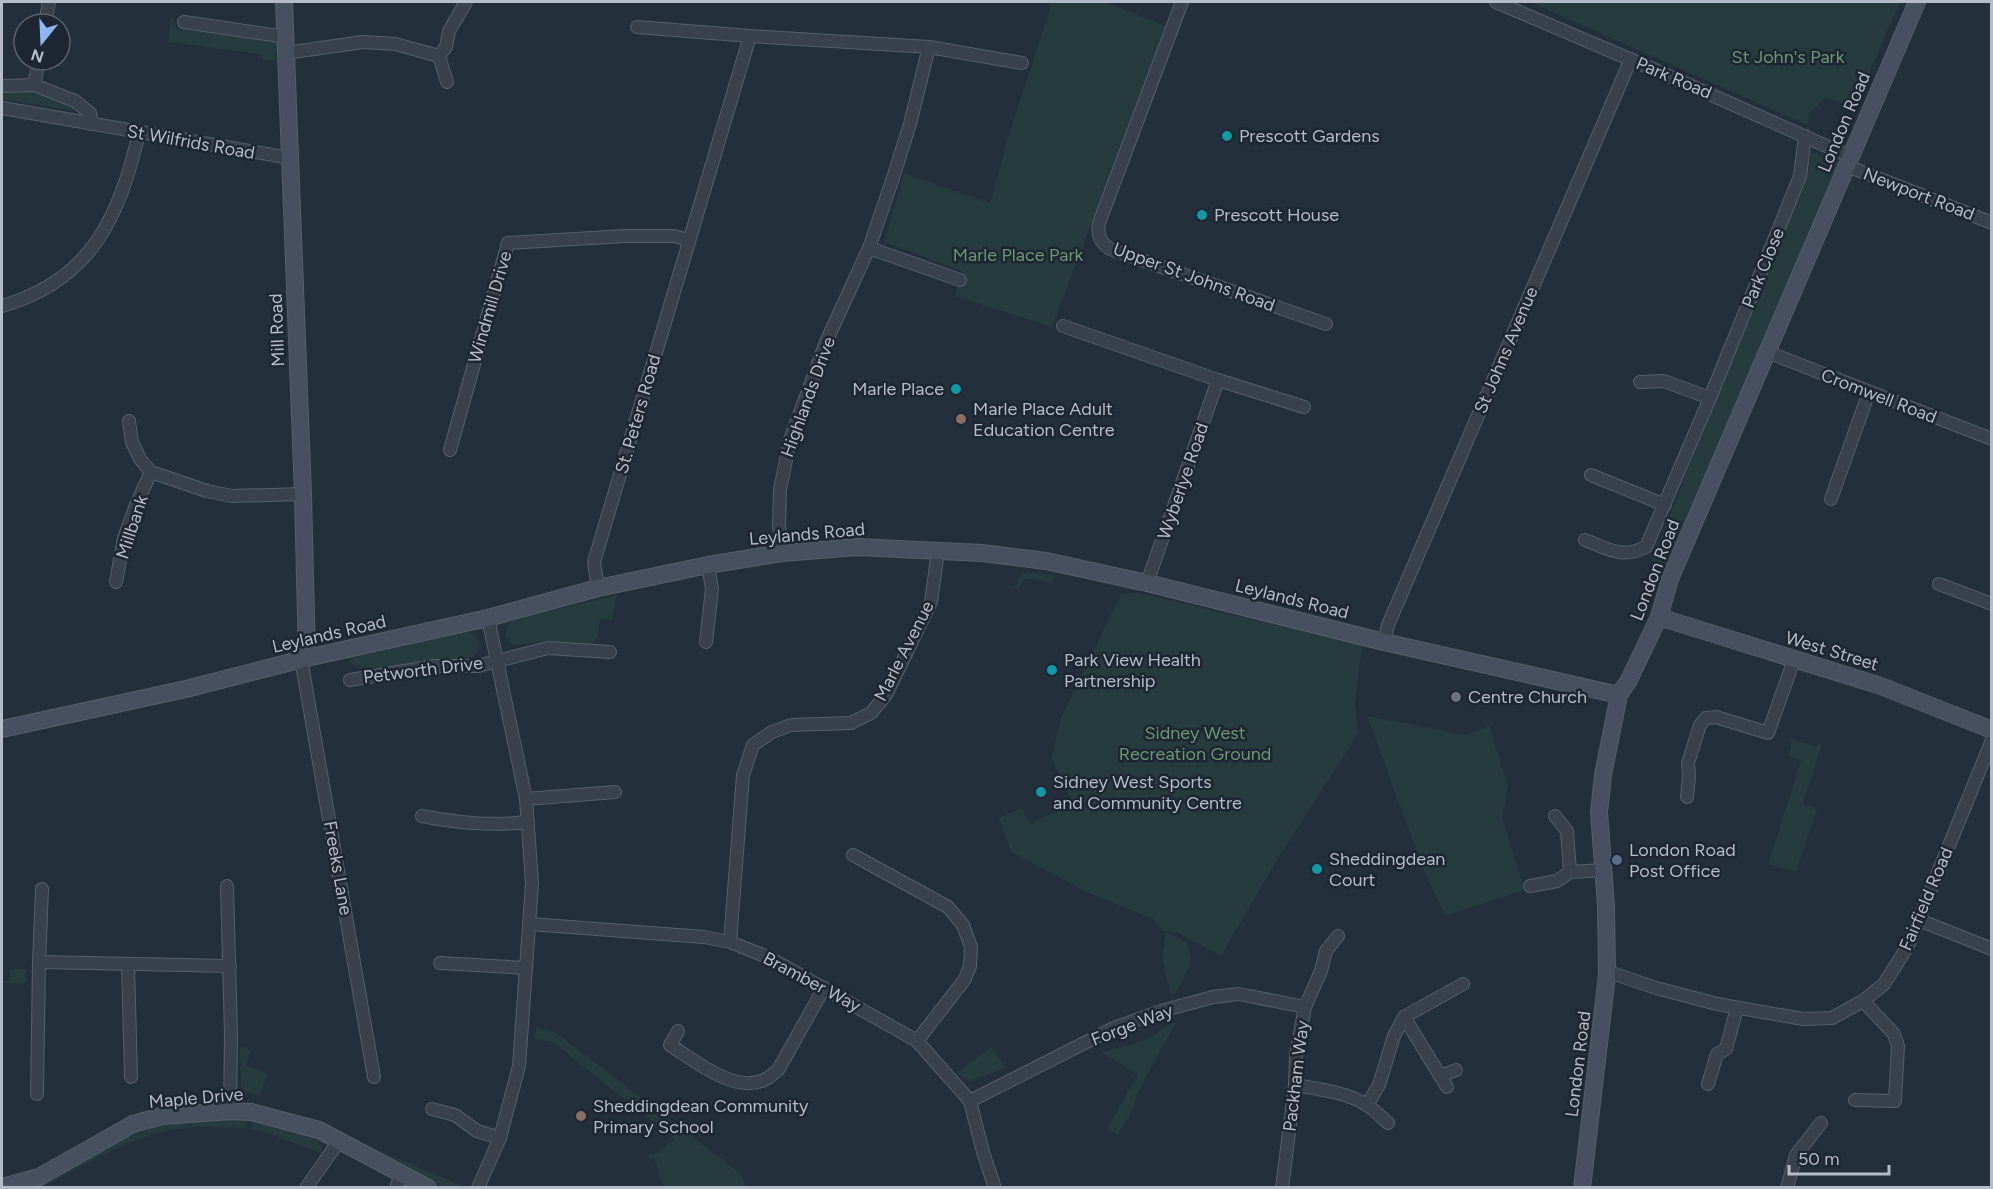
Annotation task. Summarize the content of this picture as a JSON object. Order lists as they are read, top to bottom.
{
  "streets": {
    "street": [
      "Park Road",
      "London Road",
      "St Wilfrids Road",
      "Newport Road",
      "Park Close",
      "Upper St Johns Road",
      "Windmill Drive",
      "Mill Road",
      "St Johns Avenue",
      "Cromwell Road",
      "Highlands Drive",
      "St. Peters Road",
      "Wyberlye Road",
      "Millbank",
      "Leylands Road",
      "Marle Avenue",
      "West Street",
      "Petworth Drive",
      "Freeks Lane",
      "Fairfield Road",
      "Bramber Way",
      "Forge Way",
      "Packham Way",
      "Maple Drive"
    ]
  },
  "crossings": [
    ["Park Road", "London Road"],
    ["Park Road", "Newport Road"],
    ["Park Road", "Park Close"],
    ["Park Road", "St Johns Avenue"],
    ["London Road", "Newport Road"],
    ["London Road", "Cromwell Road"],
    ["London Road", "Leylands Road"],
    ["London Road", "West Street"],
    ["London Road", "Fairfield Road"],
    ["St Wilfrids Road", "Mill Road"],
    ["Windmill Drive", "St. Peters Road"],
    ["Mill Road", "Millbank"],
    ["Mill Road", "Leylands Road"],
    ["Mill Road", "Freeks Lane"],
    ["St Johns Avenue", "Leylands Road"],
    ["Highlands Drive", "Leylands Road"],
    ["St. Peters Road", "Leylands Road"],
    ["Wyberlye Road", "Leylands Road"],
    ["Leylands Road", "Marle Avenue"],
    ["Leylands Road", "Petworth Drive"],
    ["Leylands Road", "Freeks Lane"],
    ["Marle Avenue", "Bramber Way"],
    ["Petworth Drive", "Bramber Way"],
    ["Bramber Way", "Forge Way"],
    ["Forge Way", "Packham Way"]
  ],
  "parks": ["St John's Park", "Marle Place Park", "Sidney West Recreation Ground"],
  "places": [
    "Prescott Gardens",
    "Prescott House",
    "Marle Place",
    "Marle Place Adult Education Centre",
    "Park View Health Partnership",
    "Centre Church",
    "Sidney West Sports and Community Centre",
    "London Road Post Office",
    "Sheddingdean Court",
    "Sheddingdean Community Primary School"
  ],
  "scale_bar": "50 m",
  "north": "bottom"
}
